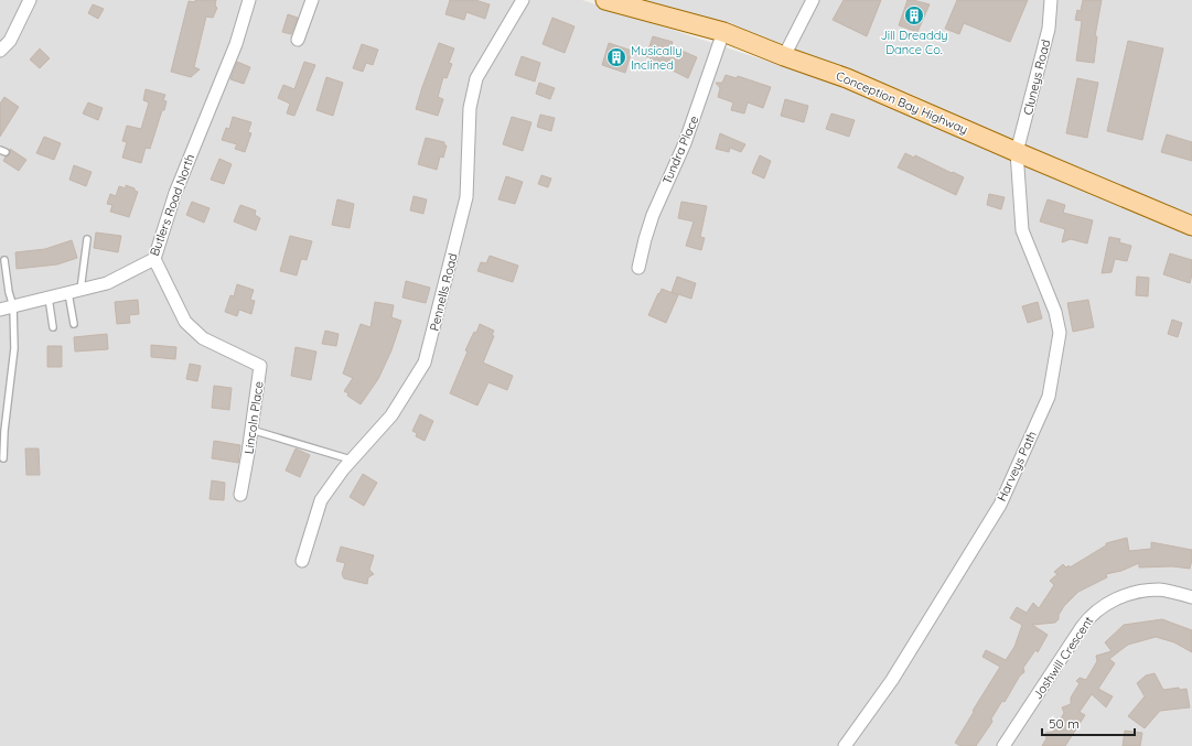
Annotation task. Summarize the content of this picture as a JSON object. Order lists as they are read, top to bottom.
{
  "streets": {
    "main road": ["Conception Bay Highway"],
    "street": [
      "Cluneys Road",
      "Tundra Place",
      "Butlers Road North",
      "Pennells Road",
      "Lincoln Place",
      "Harveys Path",
      "Joshwill Crescent"
    ]
  },
  "crossings": [
    ["Cluneys Road", "Conception Bay Highway"],
    ["Cluneys Road", "Harveys Path"],
    ["Conception Bay Highway", "Tundra Place"],
    ["Conception Bay Highway", "Harveys Path"],
    ["Butlers Road North", "Lincoln Place"]
  ],
  "places": {
    "building": ["Jill Dreaddy Dance Co.", "Musically Inclined"]
  },
  "scale_bar": "50 m"
}
